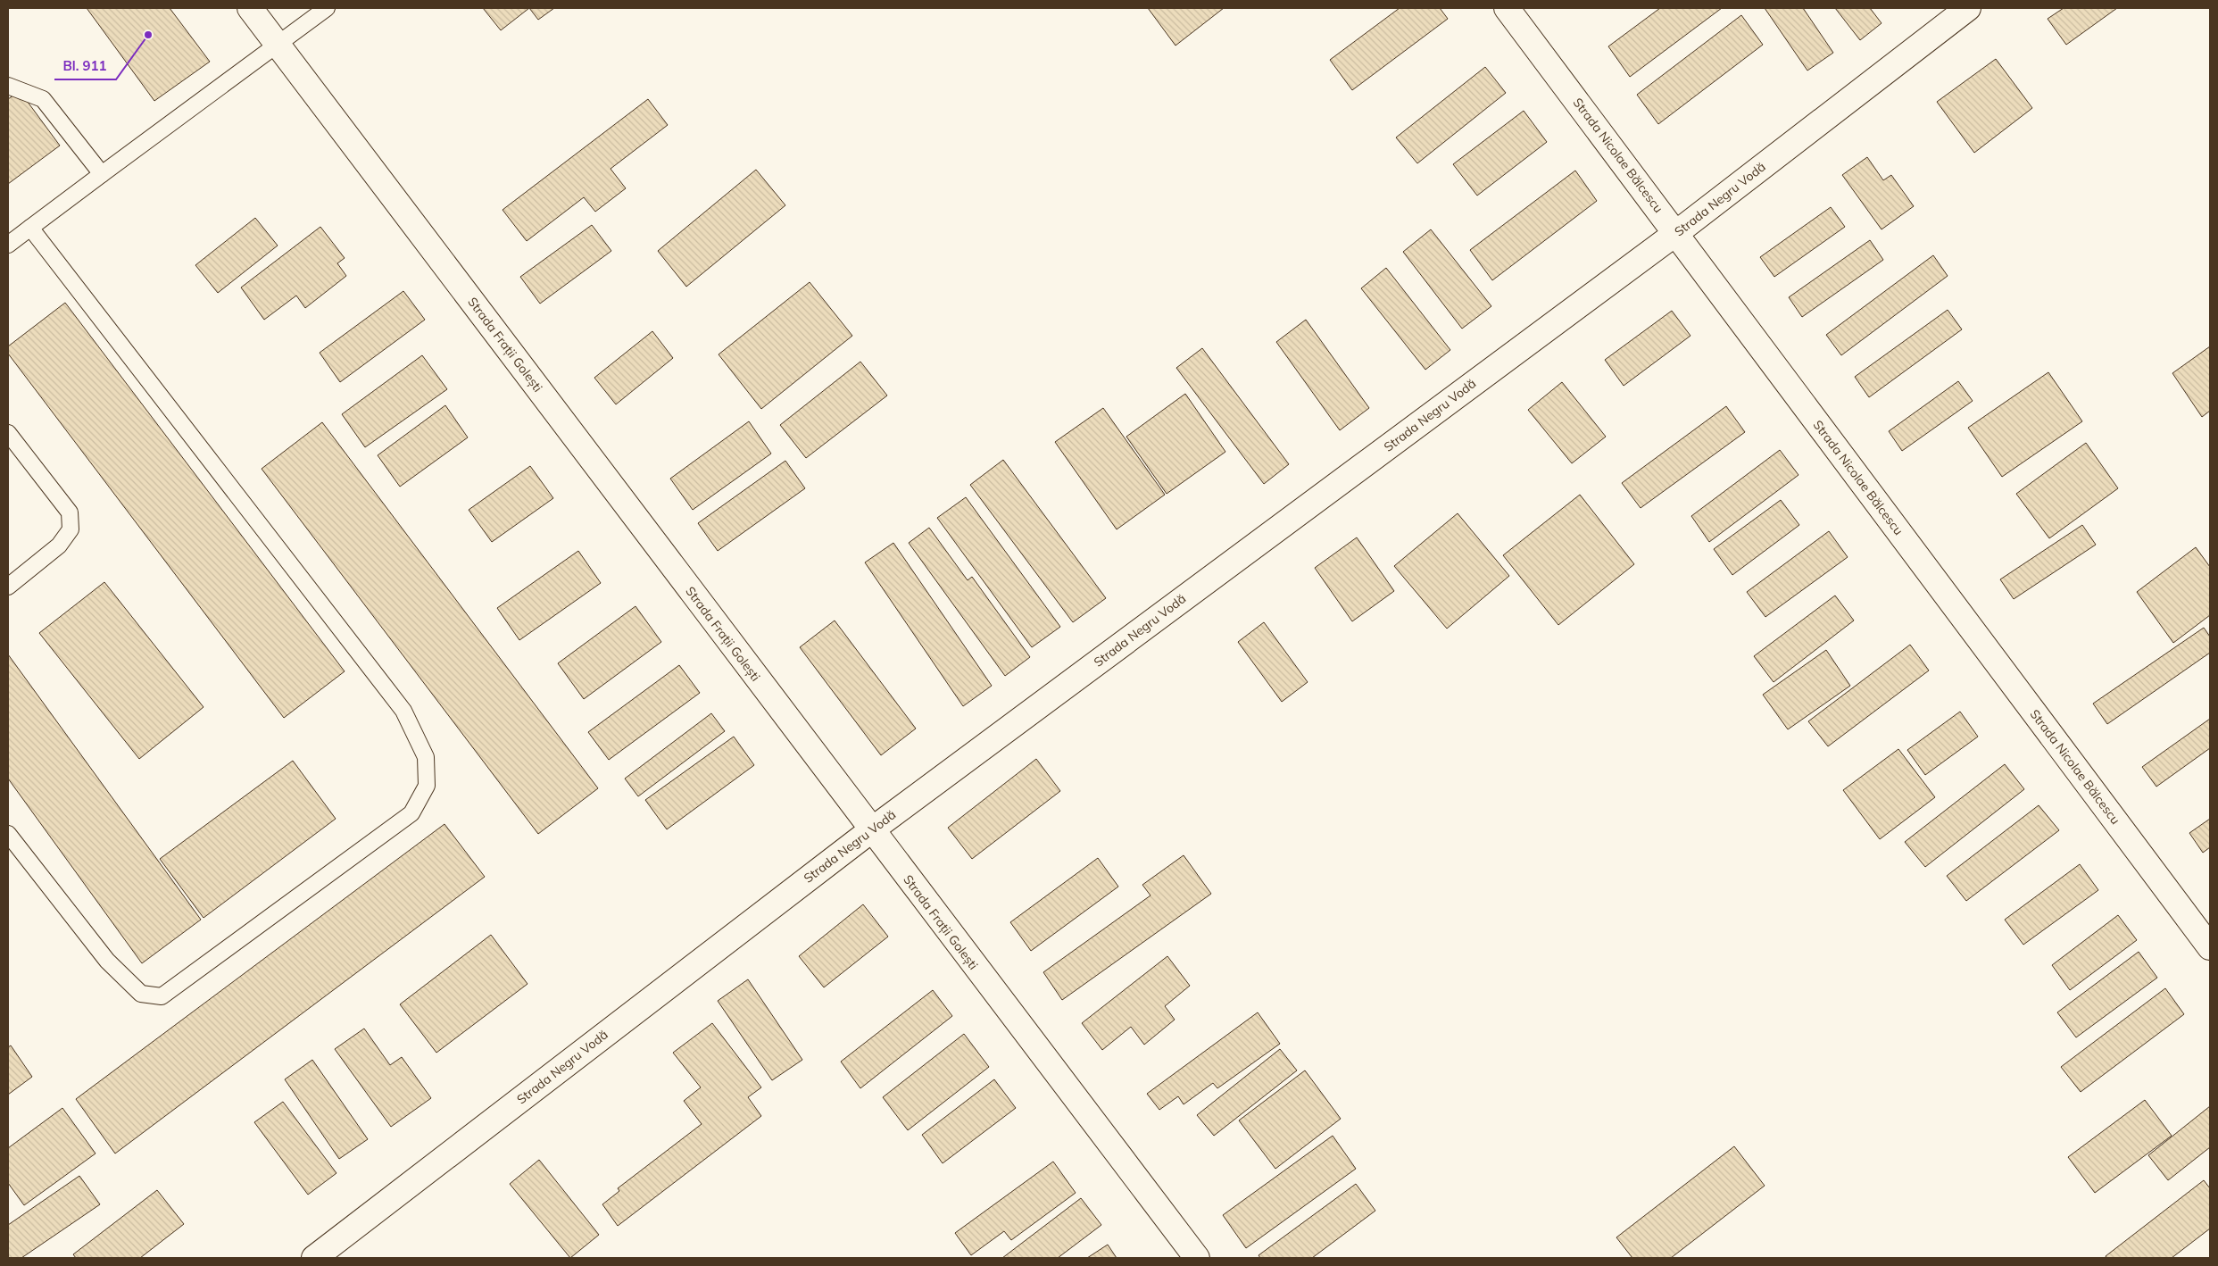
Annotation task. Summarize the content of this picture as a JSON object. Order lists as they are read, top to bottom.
{
  "streets": {
    "street": ["Strada Nicolae Bălcescu", "Strada Negru Vodă", "Strada Frații Golești"]
  },
  "crossings": [
    ["Strada Nicolae Bălcescu", "Strada Negru Vodă"],
    ["Strada Negru Vodă", "Strada Frații Golești"]
  ],
  "places": ["Bl. 911"]
}
